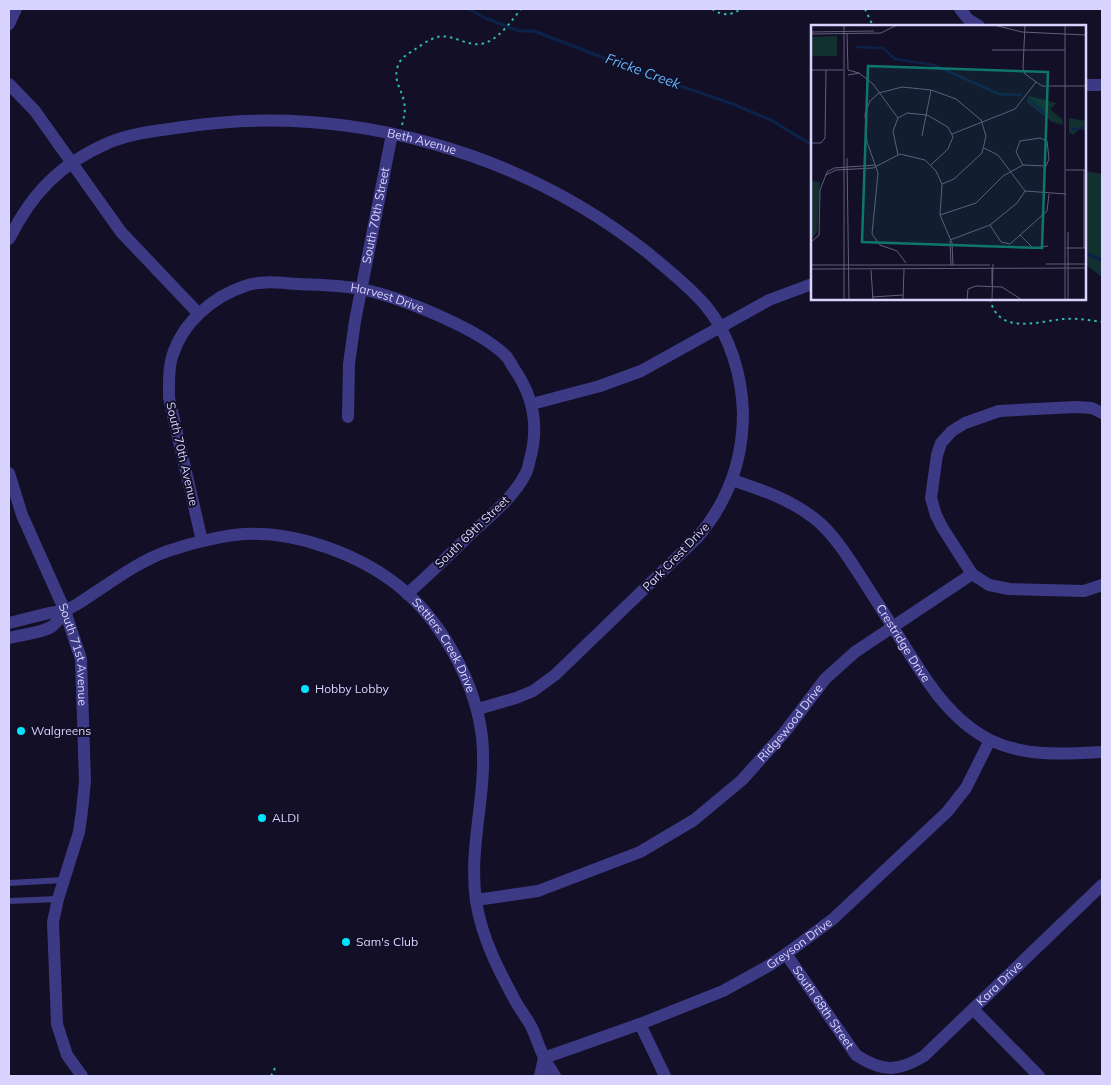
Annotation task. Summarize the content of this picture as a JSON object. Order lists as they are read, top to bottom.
{
  "streets": {
    "street": [
      "Beth Avenue",
      "South 70th Street",
      "Harvest Drive",
      "South 70th Avenue",
      "South 69th Street",
      "Park Crest Drive",
      "Crestridge Drive",
      "Settlers Creek Drive",
      "South 71st Avenue",
      "Ridgewood Drive",
      "Greyson Drive",
      "Kara Drive",
      "South 68th Street"
    ]
  },
  "crossings": [
    ["Beth Avenue", "South 70th Street"],
    ["Beth Avenue", "Park Crest Drive"],
    ["South 70th Street", "Harvest Drive"],
    ["Harvest Drive", "South 70th Avenue"],
    ["Harvest Drive", "South 69th Street"],
    ["South 70th Avenue", "Settlers Creek Drive"],
    ["South 69th Street", "Settlers Creek Drive"],
    ["Park Crest Drive", "Crestridge Drive"],
    ["Park Crest Drive", "Settlers Creek Drive"],
    ["Crestridge Drive", "Ridgewood Drive"],
    ["Crestridge Drive", "Greyson Drive"],
    ["Settlers Creek Drive", "South 71st Avenue"],
    ["Settlers Creek Drive", "Ridgewood Drive"],
    ["Settlers Creek Drive", "Greyson Drive"],
    ["Greyson Drive", "South 68th Street"],
    ["Kara Drive", "South 68th Street"]
  ],
  "water": ["Fricke Creek"],
  "places": [
    "Hobby Lobby",
    "Walgreens",
    "ALDI",
    "Sam's Club"
  ]
}
